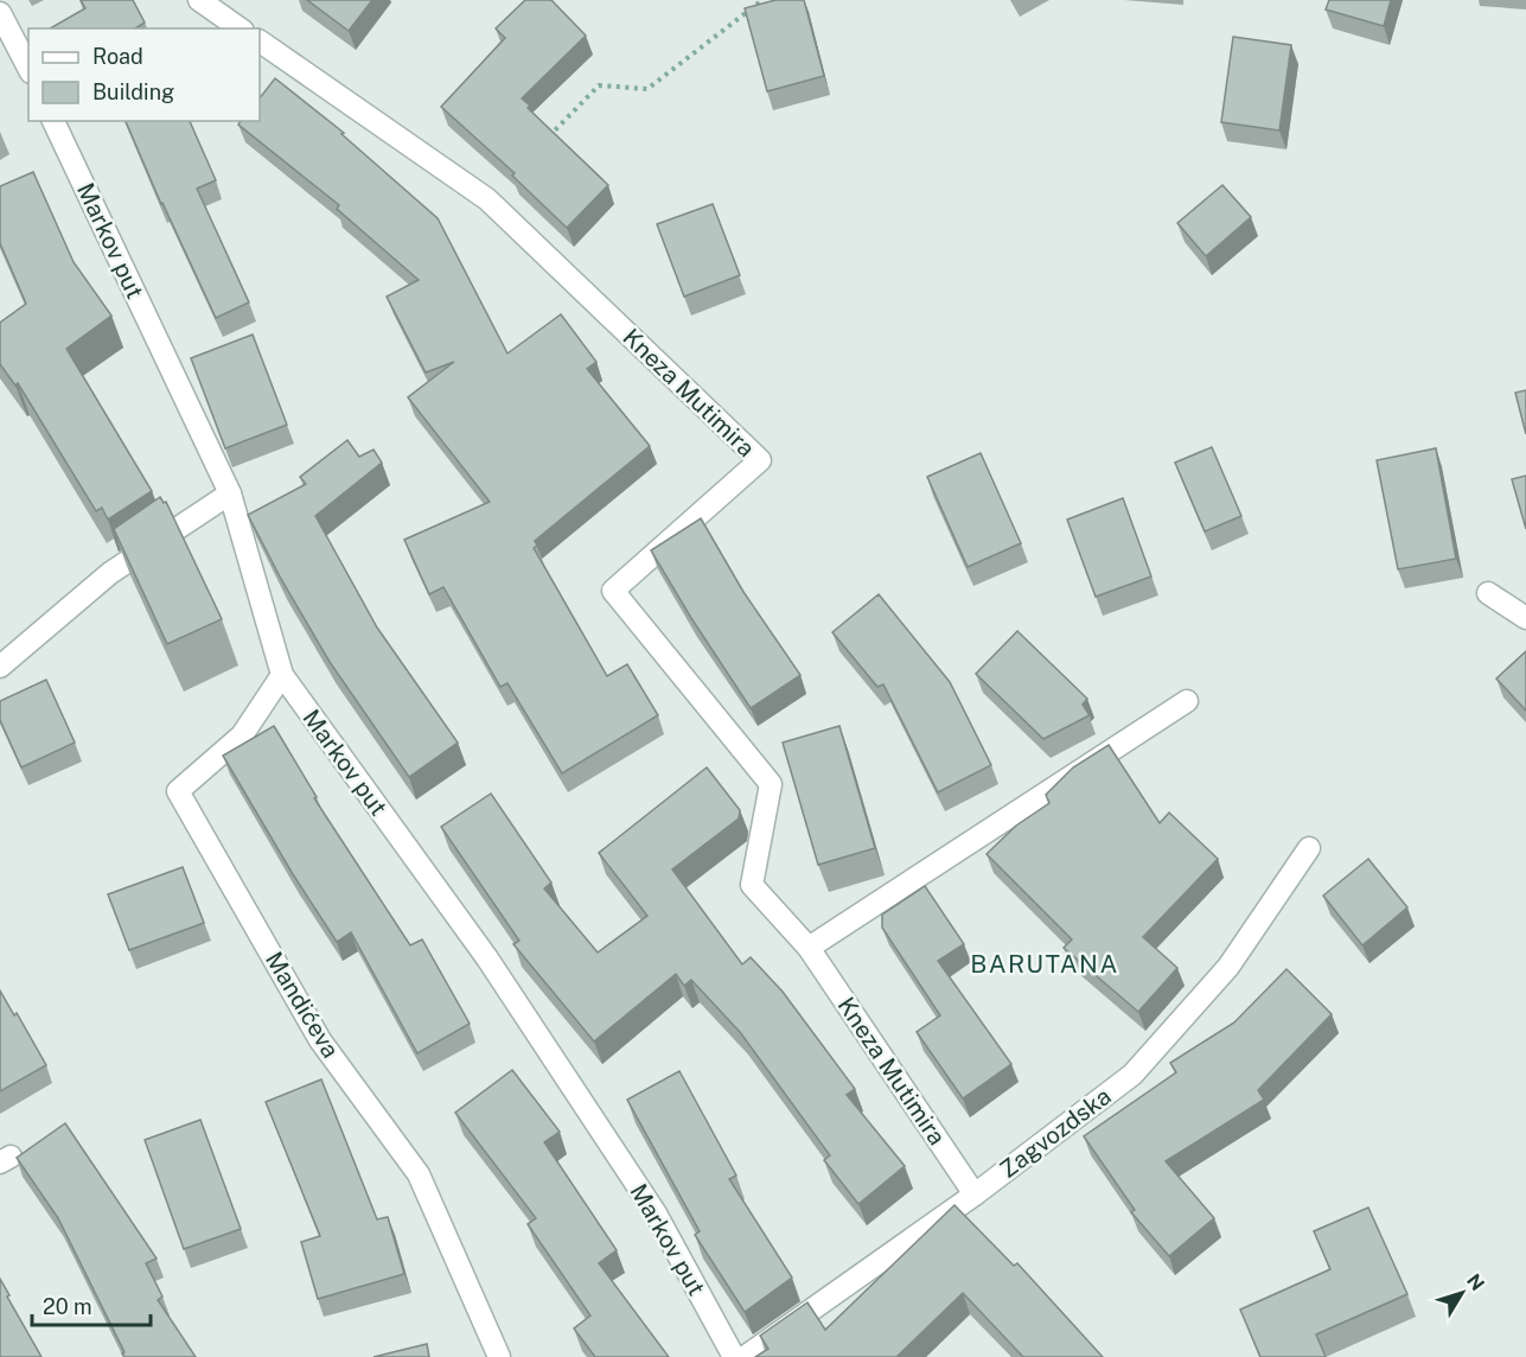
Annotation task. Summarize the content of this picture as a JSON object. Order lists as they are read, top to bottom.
{
  "streets": {
    "street": [
      "Markov put",
      "Kneza Mutimira",
      "Mandićeva",
      "Zagvozdska"
    ]
  },
  "crossings": [
    ["Markov put", "Mandićeva"],
    ["Kneza Mutimira", "Zagvozdska"]
  ],
  "districts": ["BARUTANA"],
  "legend": ["Road", "Building"],
  "scale_bar": "20 m",
  "north": "top right"
}
